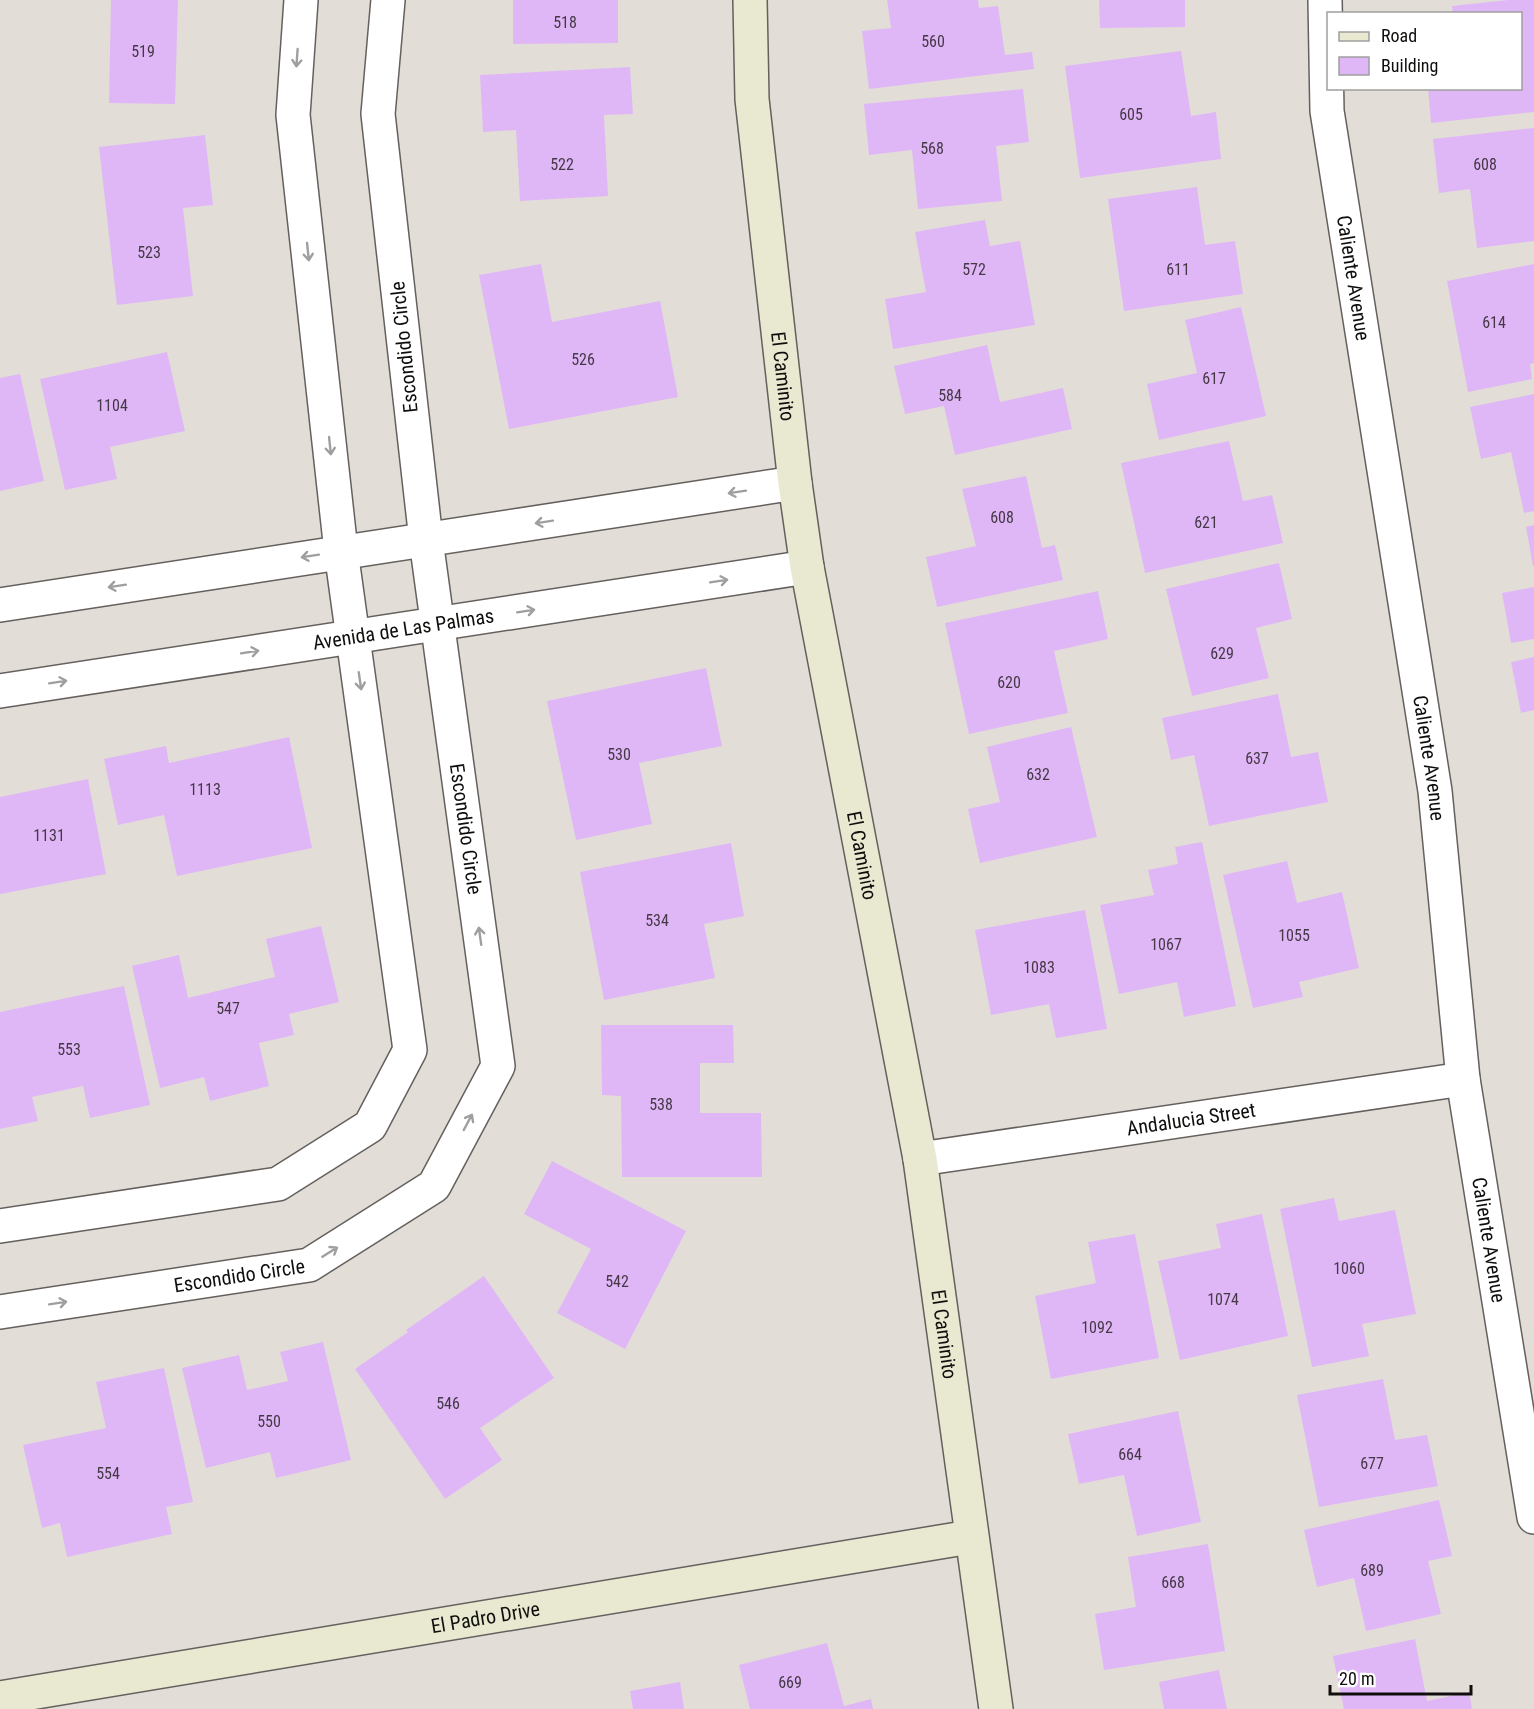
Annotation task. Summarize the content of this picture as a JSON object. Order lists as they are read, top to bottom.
{
  "streets": {
    "street": [
      "Caliente Avenue",
      "Escondido Circle",
      "El Caminito",
      "Avenida de Las Palmas",
      "Andalucia Street",
      "El Padro Drive"
    ]
  },
  "crossings": [
    ["Caliente Avenue", "Andalucia Street"],
    ["Escondido Circle", "Avenida de Las Palmas"],
    ["El Caminito", "Avenida de Las Palmas"],
    ["El Caminito", "Andalucia Street"],
    ["El Caminito", "El Padro Drive"]
  ],
  "house_numbers": [
    "518",
    "560",
    "519",
    "605",
    "568",
    "522",
    "608",
    "523",
    "572",
    "611",
    "614",
    "526",
    "617",
    "584",
    "1104",
    "608",
    "621",
    "629",
    "620",
    "530",
    "637",
    "632",
    "1113",
    "1131",
    "534",
    "1055",
    "1067",
    "1083",
    "547",
    "553",
    "538",
    "1060",
    "542",
    "1074",
    "1092",
    "546",
    "550",
    "664",
    "677",
    "554",
    "689",
    "668",
    "669"
  ],
  "legend": ["Road", "Building"],
  "scale_bar": "20 m"
}
